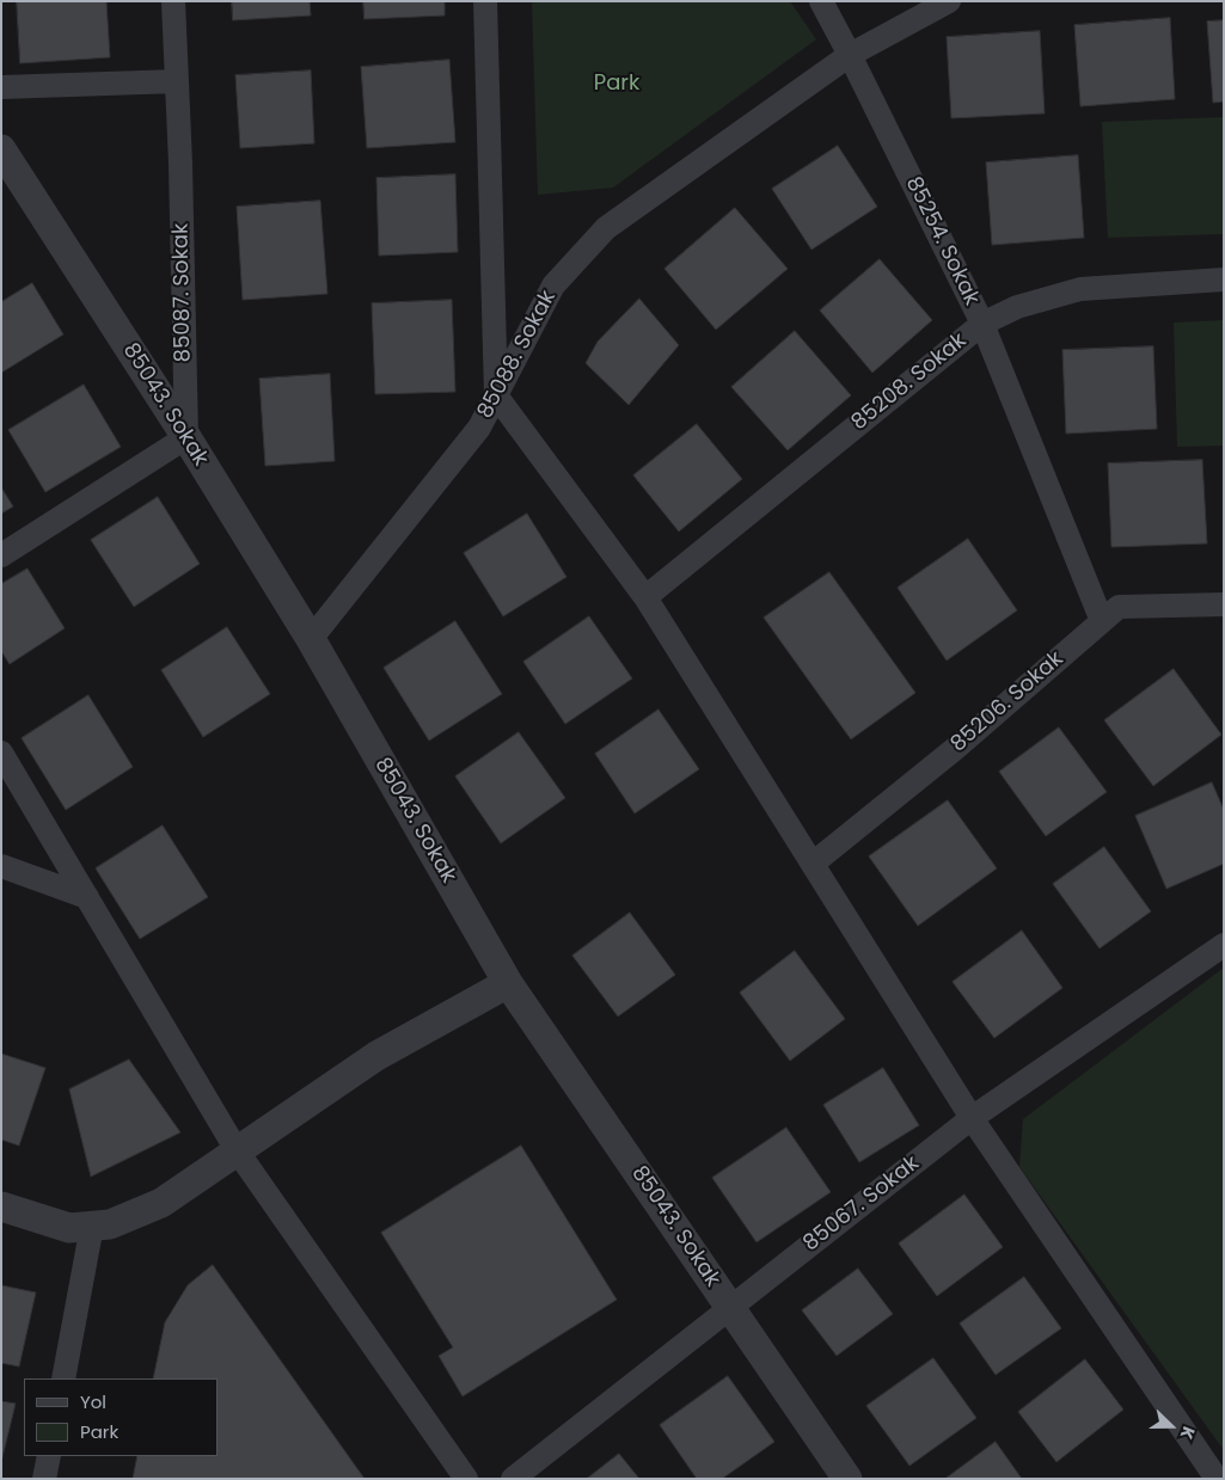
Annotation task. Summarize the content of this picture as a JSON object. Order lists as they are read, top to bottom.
{
  "streets": {
    "street": [
      "85254. Sokak",
      "85087. Sokak",
      "85088. Sokak",
      "85208. Sokak",
      "85043. Sokak",
      "85206. Sokak",
      "85067. Sokak"
    ]
  },
  "crossings": [
    ["85254. Sokak", "85088. Sokak"],
    ["85254. Sokak", "85208. Sokak"],
    ["85254. Sokak", "85206. Sokak"],
    ["85087. Sokak", "85043. Sokak"],
    ["85088. Sokak", "85043. Sokak"],
    ["85043. Sokak", "85067. Sokak"]
  ],
  "parks": ["Park"],
  "legend": ["Yol", "Park"],
  "north": "right"
}
